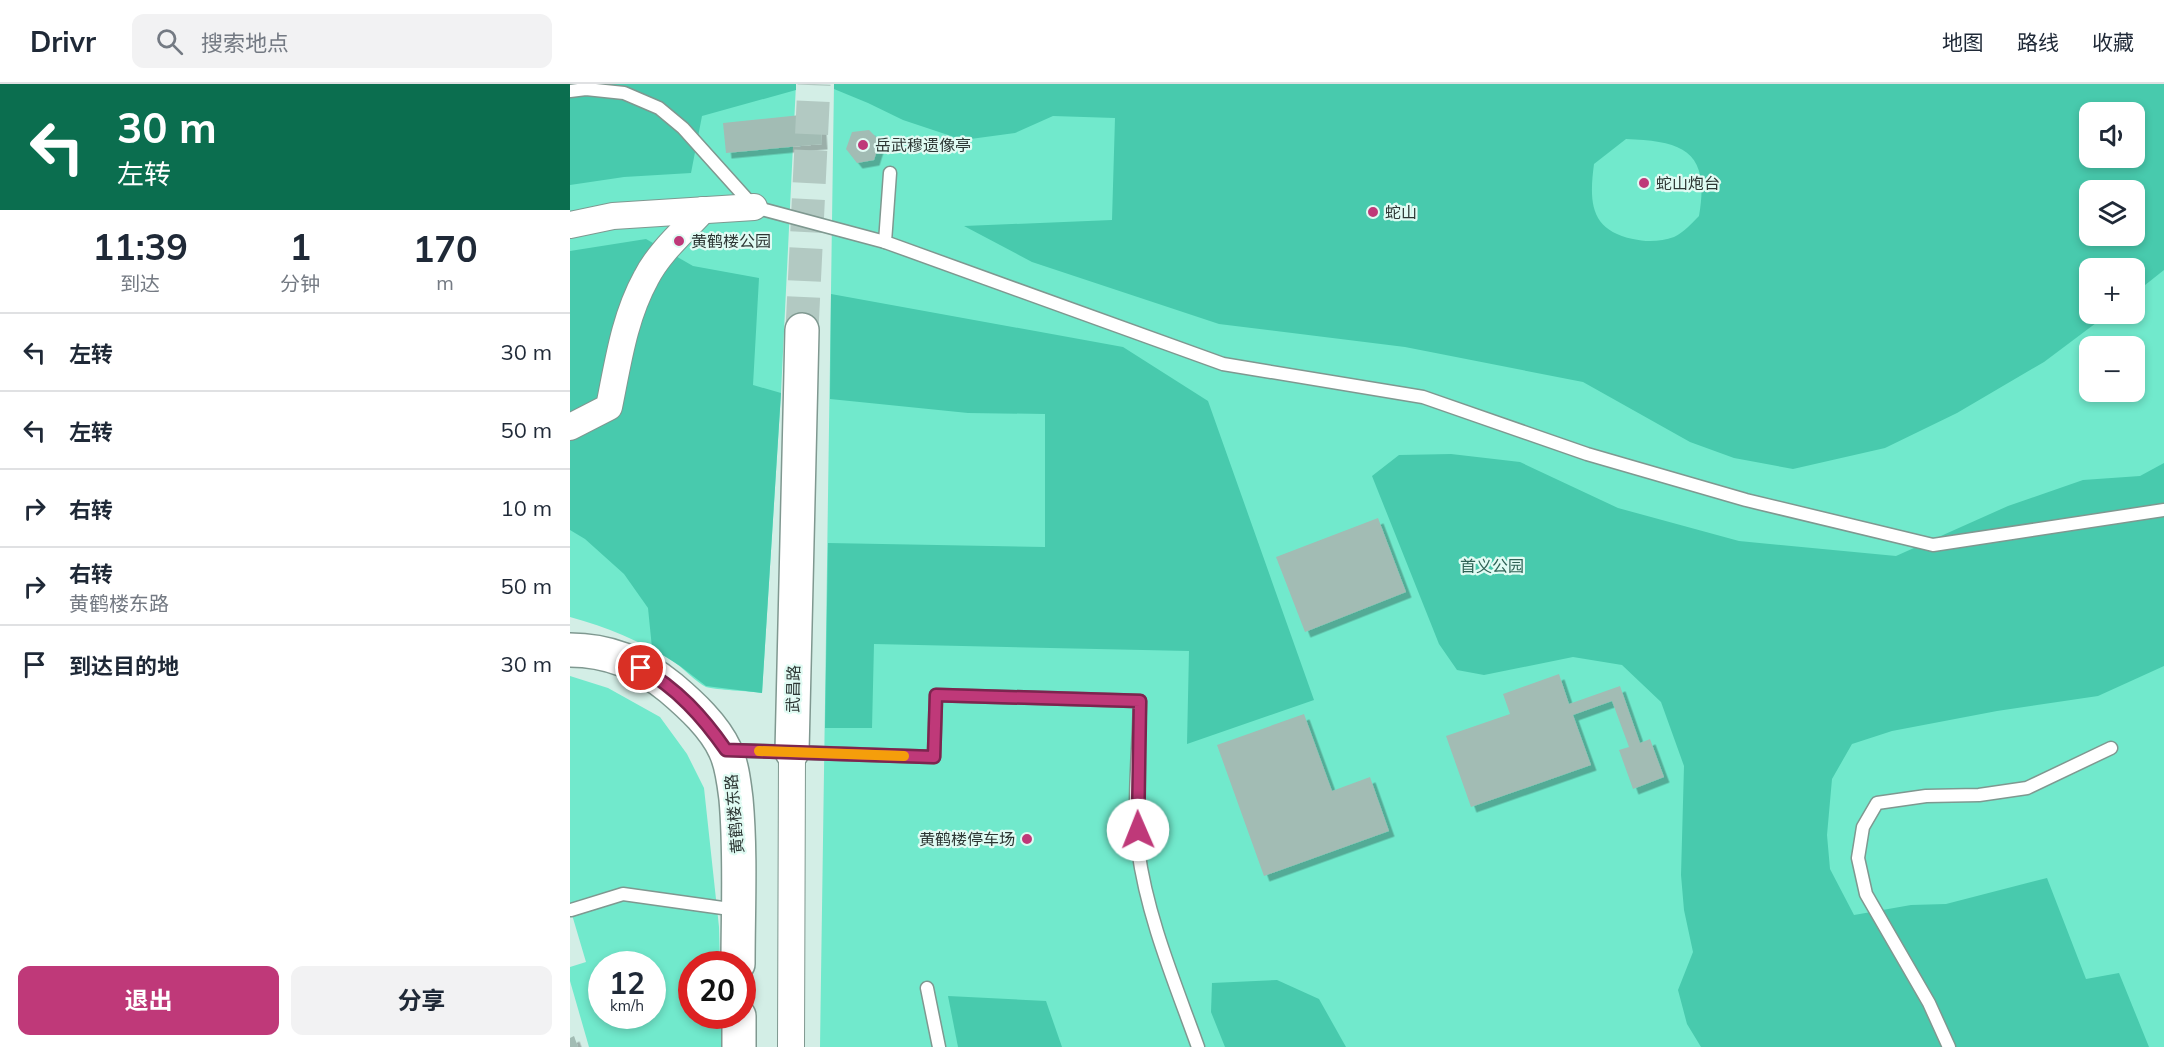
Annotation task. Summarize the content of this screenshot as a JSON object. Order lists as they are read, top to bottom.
{
  "streets": {
    "main road": ["武昌路", "黄鹤楼东路"]
  },
  "parks": ["首义公园"],
  "places": [
    "岳武穆遗像亭",
    "蛇山炮台",
    "蛇山",
    "黄鹤楼公园",
    "黄鹤楼停车场"
  ],
  "page": {
    "header": "Drivr",
    "search": "搜索地点",
    "nav": ["地图", "路线", "收藏"],
    "turn": ["30 m", "左转"],
    "map_buttons": ["+", "−"],
    "eta": [
      "11:39",
      "到达",
      "1",
      "分钟",
      "170",
      "m"
    ],
    "list": [
      {
        "name": "左转",
        "value": "30 m"
      },
      {
        "name": "左转",
        "value": "50 m"
      },
      {
        "name": "右转",
        "value": "10 m"
      },
      {
        "name": "右转",
        "note": "黄鹤楼东路",
        "value": "50 m"
      },
      {
        "name": "到达目的地",
        "value": "30 m"
      }
    ],
    "speed": "12 km/h",
    "limit": "20",
    "buttons": ["退出", "分享"]
  }
}
